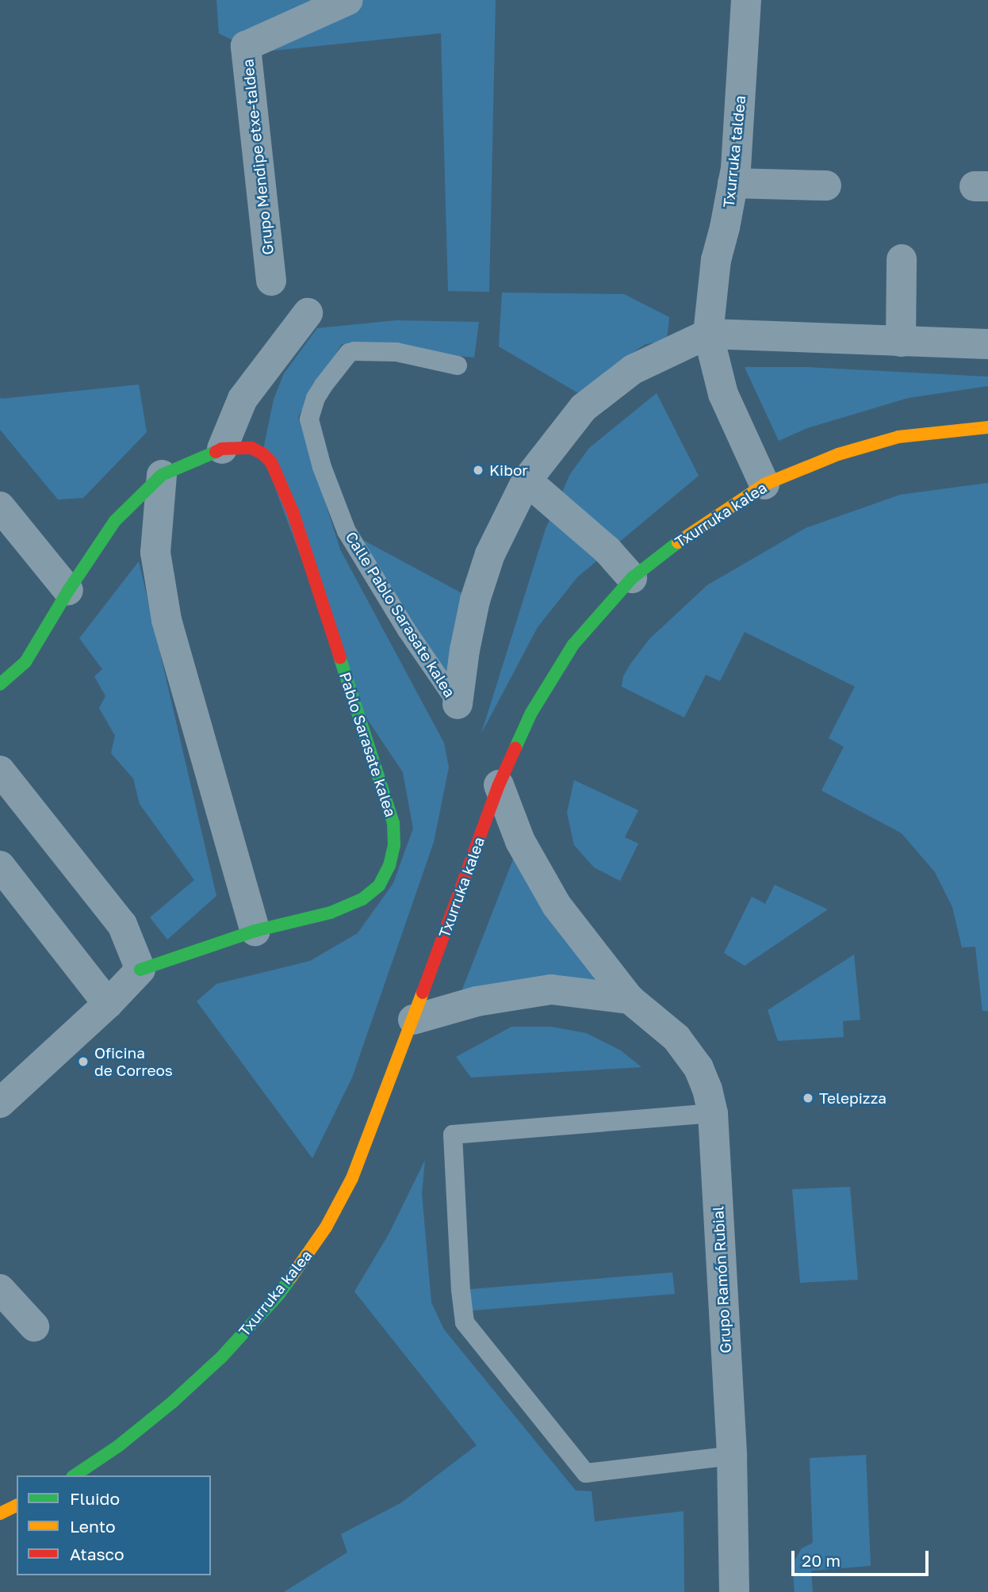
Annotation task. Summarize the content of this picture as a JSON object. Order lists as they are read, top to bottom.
{
  "streets": {
    "street": [
      "Txurruka taldea",
      "Grupo Mendipe etxe-taldea",
      "Txurruka kalea",
      "Pablo Sarasate kalea",
      "Grupo Ramón Rubial"
    ],
    "lane": ["Calle Pablo Sarasate kalea"]
  },
  "crossings": [
    ["Txurruka taldea", "Txurruka kalea"],
    ["Txurruka kalea", "Grupo Ramón Rubial"]
  ],
  "places": ["Kibor", "Oficina de Correos", "Telepizza"],
  "legend": ["Fluido", "Lento", "Atasco"],
  "scale_bar": "20 m"
}
